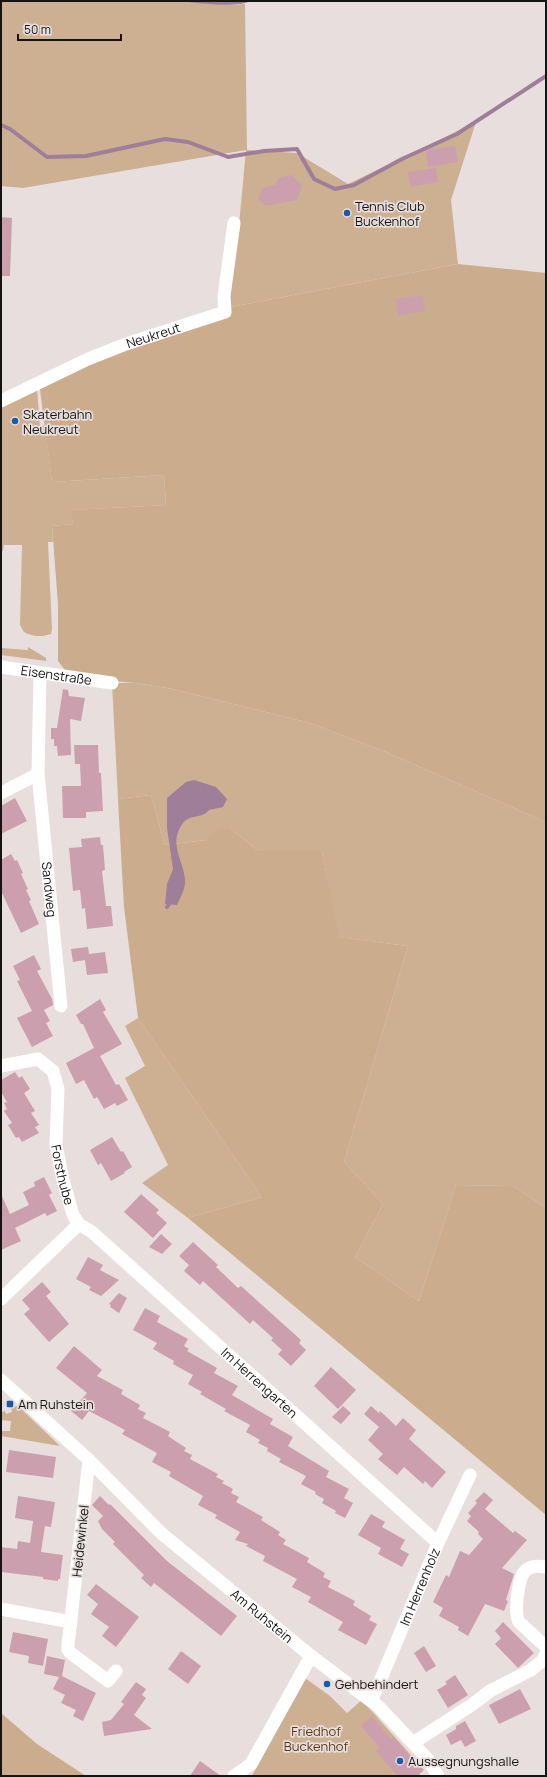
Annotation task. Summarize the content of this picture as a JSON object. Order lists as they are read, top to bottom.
{
  "streets": {
    "street": [
      "Neukreut",
      "Eisenstraße",
      "Sandweg",
      "Forsthube",
      "Im Herrengarten",
      "Heidewinkel",
      "Im Herrenholz",
      "Am Ruhstein"
    ]
  },
  "crossings": [
    ["Eisenstraße", "Sandweg"],
    ["Forsthube", "Im Herrengarten"],
    ["Im Herrengarten", "Im Herrenholz"],
    ["Heidewinkel", "Am Ruhstein"],
    ["Im Herrenholz", "Am Ruhstein"]
  ],
  "parks": ["Friedhof Buckenhof"],
  "places": {
    "other": [
      "Tennis Club Buckenhof",
      "Skaterbahn Neukreut",
      "Gehbehindert",
      "Aussegnungshalle"
    ],
    "transit": ["Am Ruhstein"]
  },
  "scale_bar": "50 m"
}
